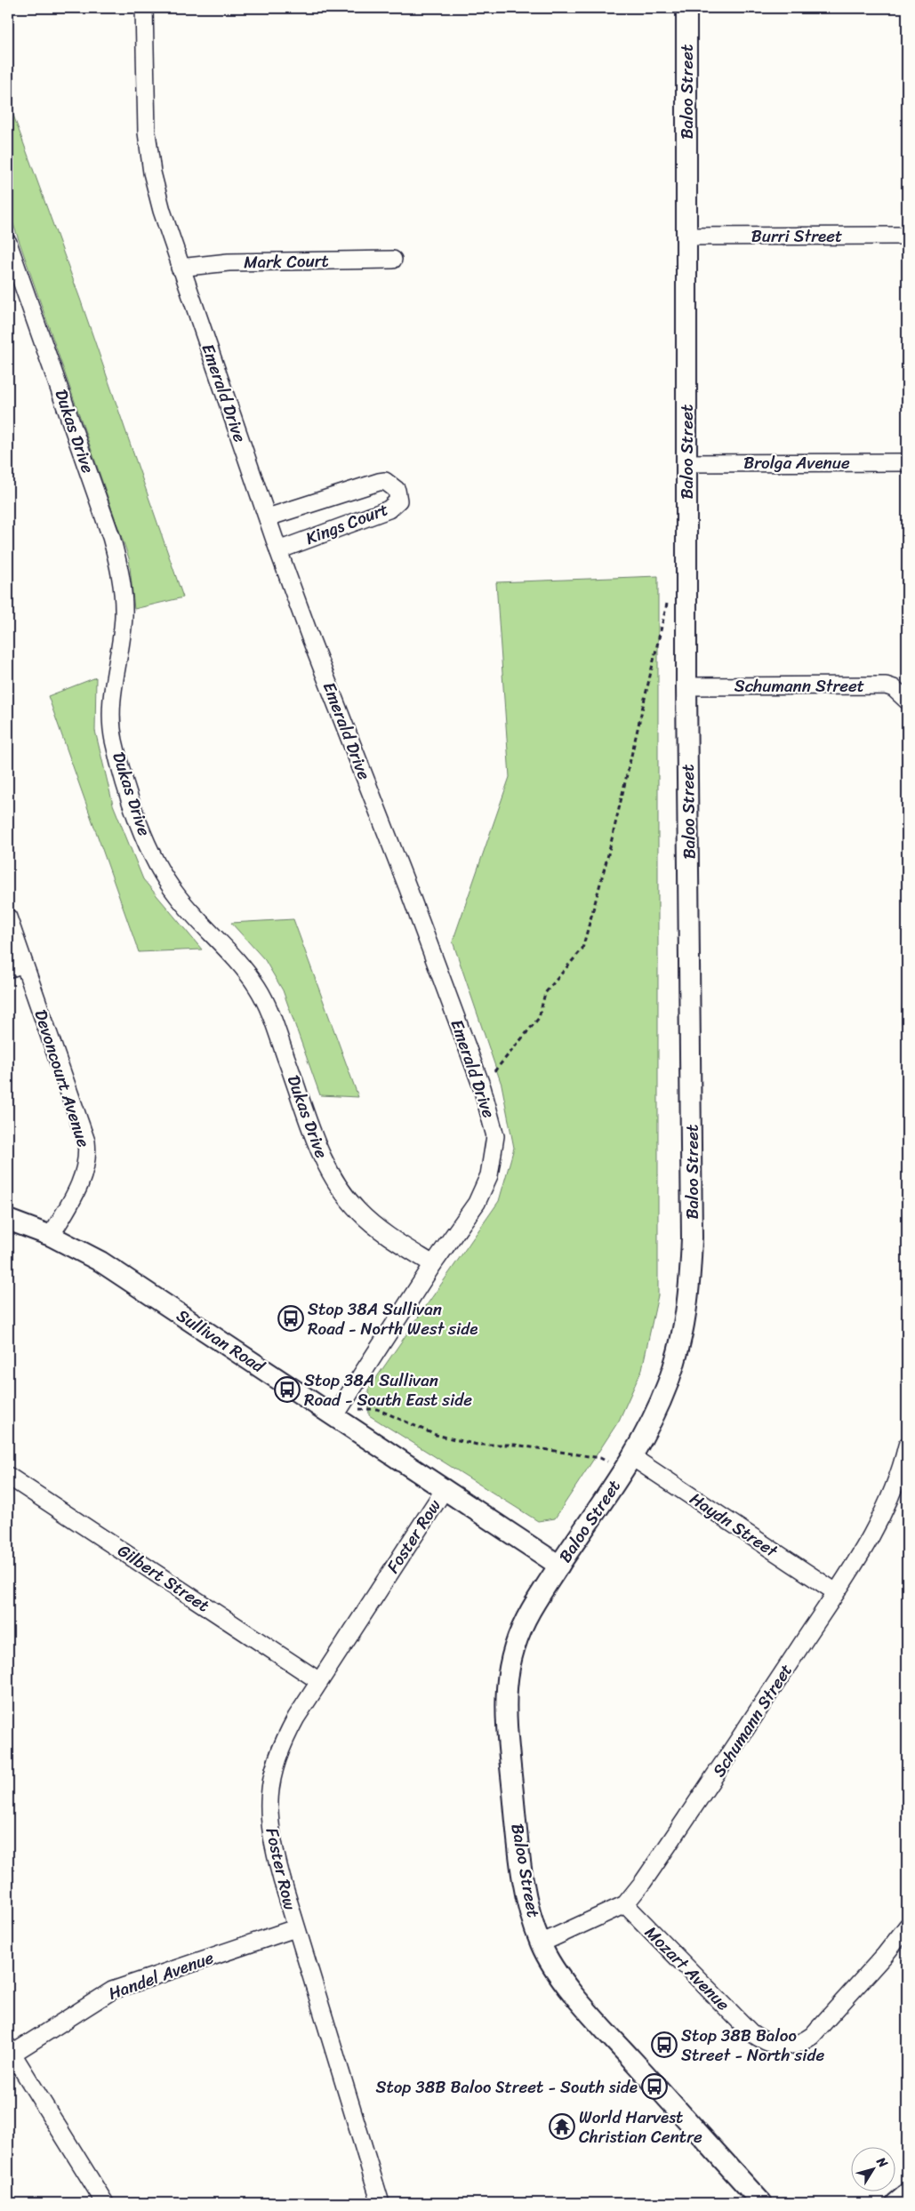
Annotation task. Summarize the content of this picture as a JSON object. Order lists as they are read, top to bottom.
{
  "streets": {
    "street": [
      "Baloo Street",
      "Burri Street",
      "Mark Court",
      "Emerald Drive",
      "Dukas Drive",
      "Brolga Avenue",
      "Kings Court",
      "Schumann Street",
      "Devoncourt Avenue",
      "Sullivan Road",
      "Haydn Street",
      "Foster Row",
      "Gilbert Street",
      "Mozart Avenue",
      "Handel Avenue"
    ]
  },
  "crossings": [
    ["Baloo Street", "Burri Street"],
    ["Baloo Street", "Brolga Avenue"],
    ["Baloo Street", "Schumann Street"],
    ["Baloo Street", "Sullivan Road"],
    ["Baloo Street", "Haydn Street"],
    ["Mark Court", "Emerald Drive"],
    ["Emerald Drive", "Dukas Drive"],
    ["Emerald Drive", "Kings Court"],
    ["Emerald Drive", "Sullivan Road"],
    ["Schumann Street", "Haydn Street"],
    ["Schumann Street", "Mozart Avenue"],
    ["Devoncourt Avenue", "Sullivan Road"],
    ["Sullivan Road", "Foster Row"],
    ["Foster Row", "Gilbert Street"],
    ["Foster Row", "Handel Avenue"]
  ],
  "places": {
    "bus stop": [
      "Stop 38A Sullivan Road - North West side",
      "Stop 38A Sullivan Road - South East side",
      "Stop 38B Baloo Street - North side",
      "Stop 38B Baloo Street - South side"
    ],
    "temple": ["World Harvest Christian Centre"]
  },
  "north": "top right"
}
